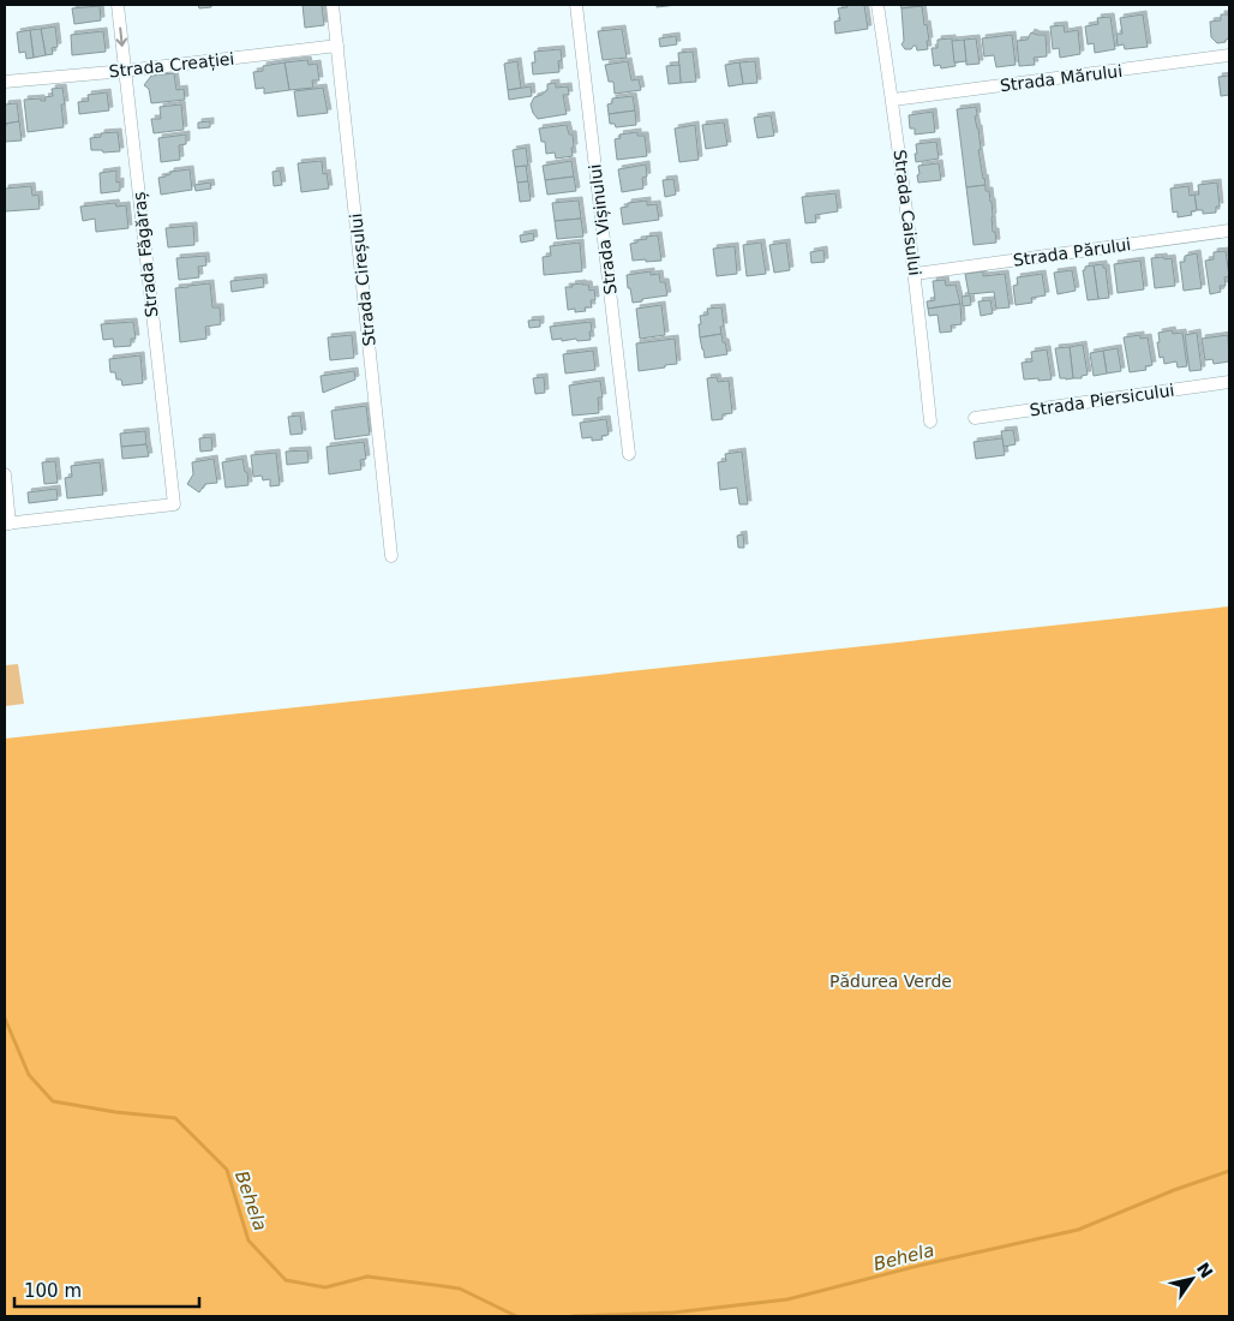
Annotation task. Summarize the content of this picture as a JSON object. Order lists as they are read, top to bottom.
{
  "streets": {
    "street": [
      "Strada Creației",
      "Strada Mărului",
      "Strada Caisului",
      "Strada Vișinului",
      "Strada Părului",
      "Strada Făgăraș",
      "Strada Cireșului",
      "Strada Piersicului"
    ]
  },
  "crossings": [
    ["Strada Creației", "Strada Făgăraș"],
    ["Strada Creației", "Strada Cireșului"],
    ["Strada Mărului", "Strada Caisului"],
    ["Strada Caisului", "Strada Părului"]
  ],
  "water": ["Behela"],
  "parks": ["Pădurea Verde"],
  "scale_bar": "100 m",
  "north": "top right"
}
